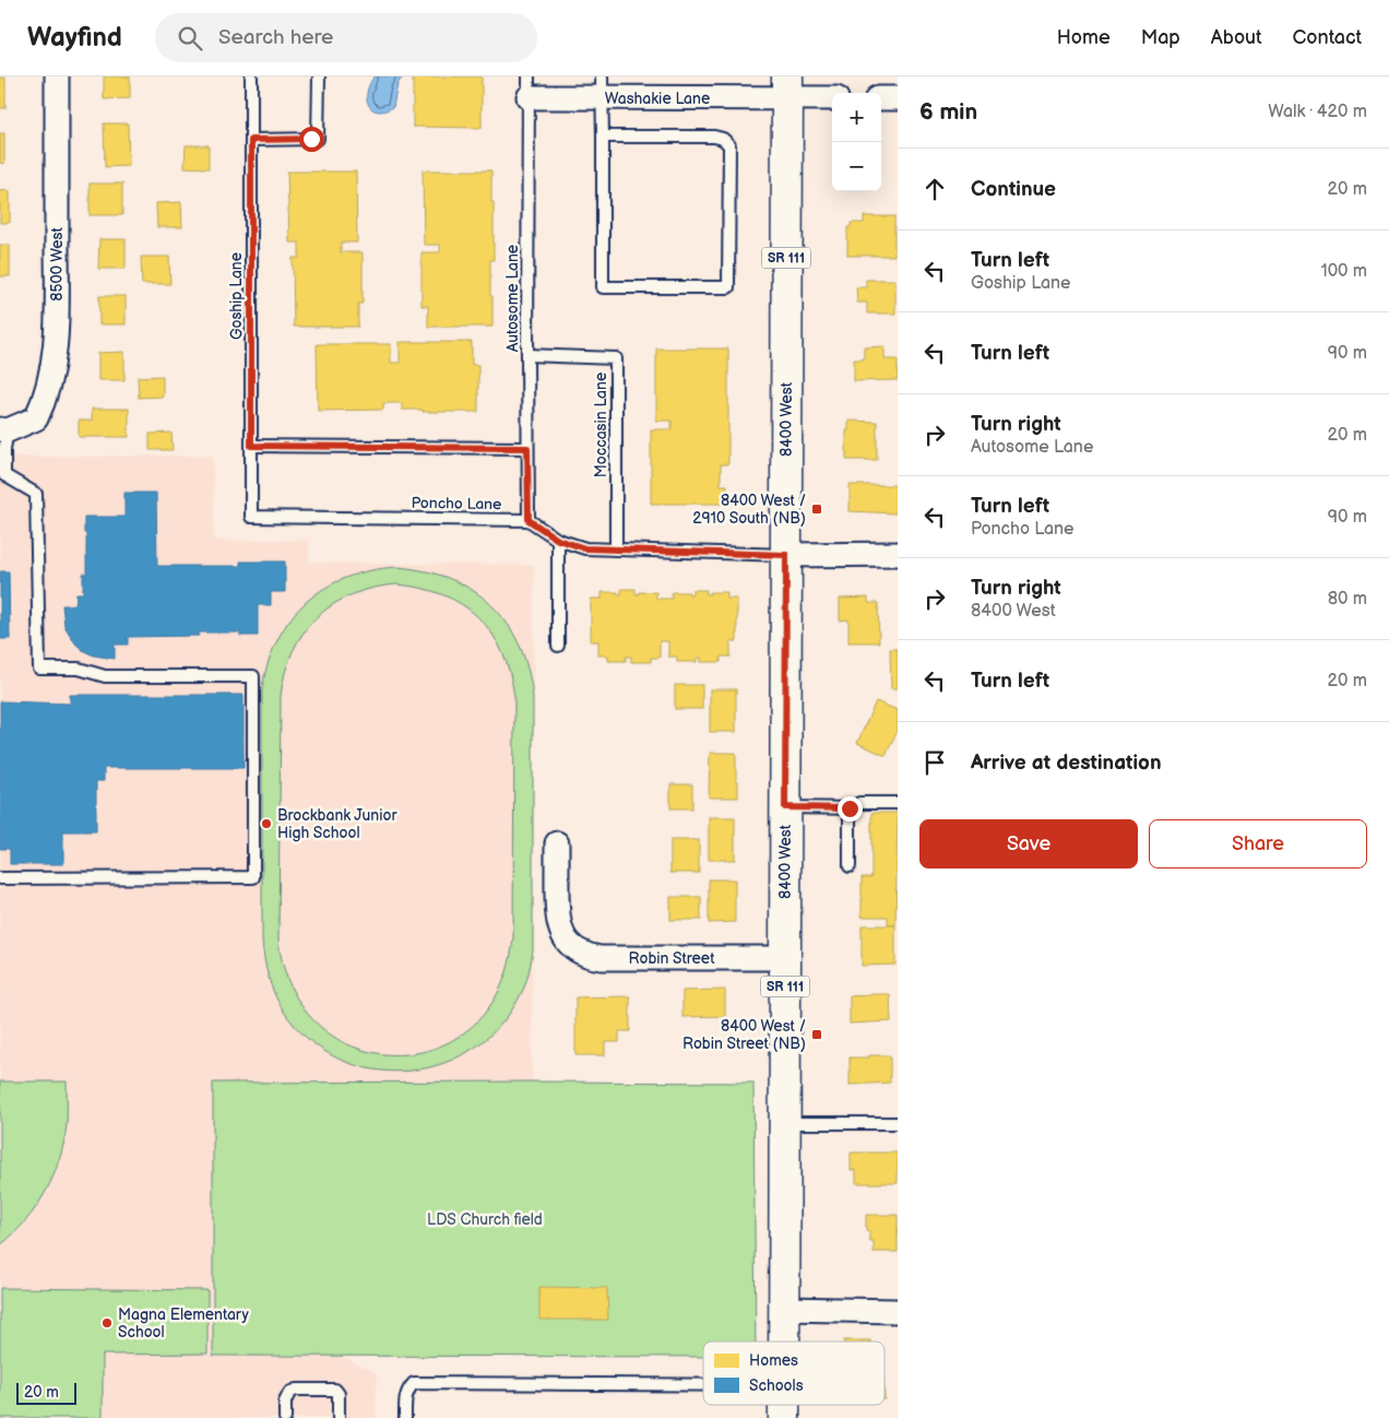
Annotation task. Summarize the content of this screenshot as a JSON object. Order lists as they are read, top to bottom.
{
  "streets": {
    "main road": ["SR 111", "8400 West"],
    "street": ["Washakie Lane", "8500 West", "Robin Street"],
    "lane": [
      "Goship Lane",
      "Autosome Lane",
      "Moccasin Lane",
      "Poncho Lane"
    ]
  },
  "crossings": [
    ["Washakie Lane", "Autosome Lane"],
    ["Washakie Lane", "8400 West"],
    ["Goship Lane", "Poncho Lane"],
    ["Autosome Lane", "Moccasin Lane"],
    ["Autosome Lane", "Poncho Lane"],
    ["8400 West", "Robin Street"]
  ],
  "parks": ["LDS Church field"],
  "places": {
    "transit": ["8400 West / 2910 South (NB)", "8400 West / Robin Street (NB)"],
    "other": ["Brockbank Junior High School", "Magna Elementary School"]
  },
  "legend": ["Homes", "Schools"],
  "scale_bar": "20 m",
  "page": {
    "header": "Wayfind",
    "search": "Search here",
    "nav": [
      "Home",
      "Map",
      "About",
      "Contact"
    ],
    "heading": ["6 min", "Walk · 420 m"],
    "map_buttons": ["+", "−"],
    "list": [
      ["Continue", "20 m"],
      ["Turn left", "Goship Lane", "100 m"],
      ["Turn left", "90 m"],
      ["Turn right", "Autosome Lane", "20 m"],
      ["Turn left", "Poncho Lane", "90 m"],
      ["Turn right", "8400 West", "80 m"],
      ["Turn left", "20 m"],
      "Arrive at destination"
    ],
    "buttons": ["Save", "Share"],
    "scale": "20 m"
  }
}
